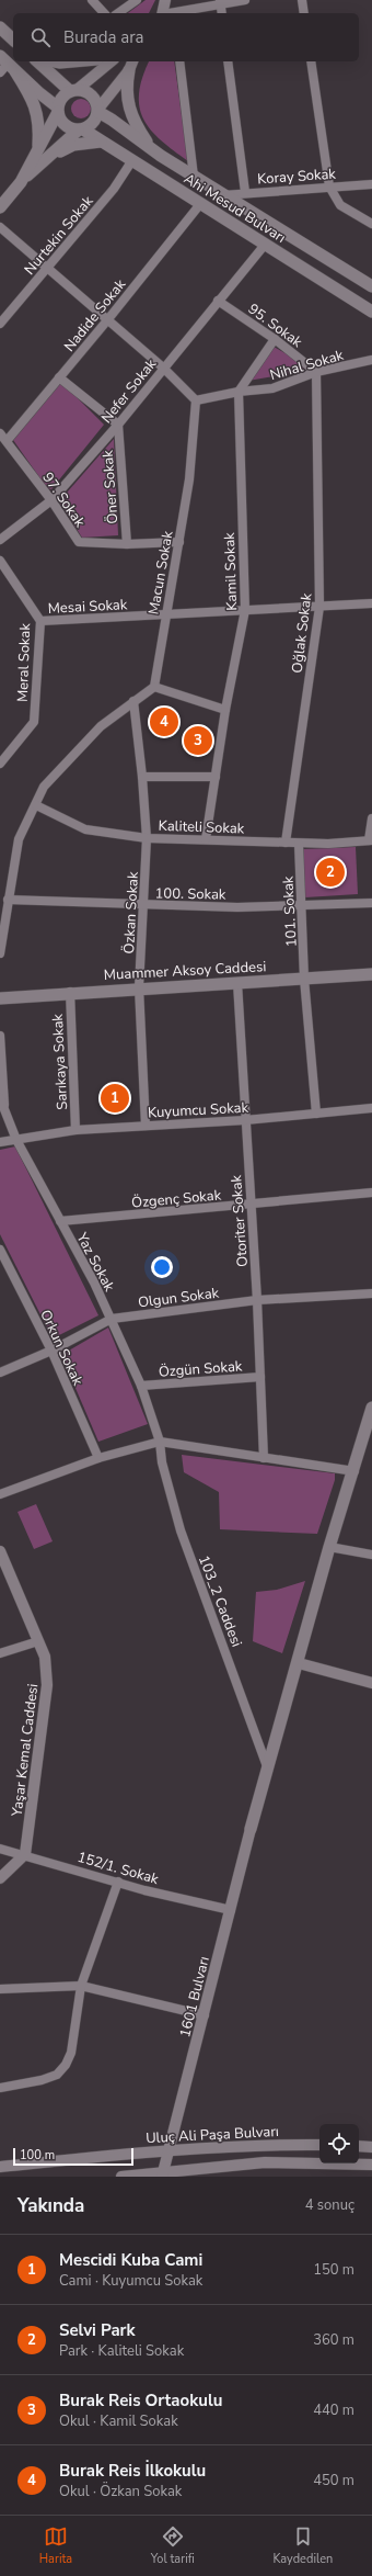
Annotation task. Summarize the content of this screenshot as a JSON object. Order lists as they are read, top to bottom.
{
  "streets": {
    "main road": ["Ahi Mesud Bulvarı", "Muammer Aksoy Caddesi"],
    "street": [
      "Koray Sokak",
      "Nurtekin Sokak",
      "Nadide Sokak",
      "95. Sokak",
      "Nihal Sokak",
      "Nefer Sokak",
      "Öner Sokak",
      "97. Sokak",
      "Kamil Sokak",
      "Macun Sokak",
      "Mesai Sokak",
      "Oğlak Sokak",
      "Meral Sokak",
      "Kaliteli Sokak",
      "100. Sokak",
      "101. Sokak",
      "Özkan Sokak",
      "Sarıkaya Sokak",
      "Kuyumcu Sokak",
      "Özgenç Sokak",
      "Otoriter Sokak",
      "Yaz Sokak",
      "Olgun Sokak",
      "Orkun Sokak",
      "Özgün Sokak",
      "103_2 Caddesi",
      "Yaşar Kemal Caddesi",
      "152/1. Sokak",
      "1601 Bulvarı",
      "Uluç Ali Paşa Bulvarı"
    ]
  },
  "crossings": [
    ["Koray Sokak", "Ahi Mesud Bulvarı"],
    ["Ahi Mesud Bulvarı", "Nurtekin Sokak"],
    ["Ahi Mesud Bulvarı", "Nadide Sokak"],
    ["Ahi Mesud Bulvarı", "Nefer Sokak"],
    ["Nadide Sokak", "97. Sokak"],
    ["95. Sokak", "Nihal Sokak"],
    ["95. Sokak", "Nefer Sokak"],
    ["95. Sokak", "Oğlak Sokak"],
    ["Nihal Sokak", "Kamil Sokak"],
    ["Nihal Sokak", "Macun Sokak"],
    ["Nihal Sokak", "Oğlak Sokak"],
    ["Nefer Sokak", "Öner Sokak"],
    ["Nefer Sokak", "97. Sokak"],
    ["Öner Sokak", "97. Sokak"],
    ["97. Sokak", "Macun Sokak"],
    ["Kamil Sokak", "Mesai Sokak"],
    ["Kamil Sokak", "Kaliteli Sokak"],
    ["Macun Sokak", "Mesai Sokak"],
    ["Mesai Sokak", "Oğlak Sokak"],
    ["Mesai Sokak", "Meral Sokak"],
    ["Oğlak Sokak", "Kaliteli Sokak"],
    ["Kaliteli Sokak", "101. Sokak"],
    ["Kaliteli Sokak", "Özkan Sokak"],
    ["100. Sokak", "101. Sokak"],
    ["100. Sokak", "Özkan Sokak"],
    ["101. Sokak", "Muammer Aksoy Caddesi"],
    ["101. Sokak", "Kuyumcu Sokak"],
    ["Özkan Sokak", "Muammer Aksoy Caddesi"],
    ["Özkan Sokak", "Kuyumcu Sokak"],
    ["Muammer Aksoy Caddesi", "Sarıkaya Sokak"],
    ["Muammer Aksoy Caddesi", "Otoriter Sokak"],
    ["Sarıkaya Sokak", "Kuyumcu Sokak"],
    ["Kuyumcu Sokak", "Otoriter Sokak"],
    ["Kuyumcu Sokak", "Yaz Sokak"],
    ["Özgenç Sokak", "Otoriter Sokak"],
    ["Özgenç Sokak", "Yaz Sokak"],
    ["Otoriter Sokak", "Olgun Sokak"],
    ["Otoriter Sokak", "Özgün Sokak"],
    ["Yaz Sokak", "Olgun Sokak"],
    ["Yaz Sokak", "Özgün Sokak"],
    ["Yaz Sokak", "103_2 Caddesi"],
    ["Olgun Sokak", "Orkun Sokak"],
    ["Yaşar Kemal Caddesi", "152/1. Sokak"],
    ["152/1. Sokak", "1601 Bulvarı"],
    ["1601 Bulvarı", "Uluç Ali Paşa Bulvarı"]
  ],
  "scale_bar": "100 m",
  "page": {
    "search": "Burada ara",
    "pins": [
      "4",
      "3",
      "2",
      "1"
    ],
    "scale": "100 m",
    "heading": ["Yakında", "4 sonuç"],
    "list": [
      {
        "mark": "1",
        "name": "Mescidi Kuba Cami",
        "note": "Cami · Kuyumcu Sokak",
        "value": "150 m"
      },
      {
        "mark": "2",
        "name": "Selvi Park",
        "note": "Park · Kaliteli Sokak",
        "value": "360 m"
      },
      {
        "mark": "3",
        "name": "Burak Reis Ortaokulu",
        "note": "Okul · Kamil Sokak",
        "value": "440 m"
      },
      {
        "mark": "4",
        "name": "Burak Reis İlkokulu",
        "note": "Okul · Özkan Sokak",
        "value": "450 m"
      }
    ],
    "nav": ["Harita", "Yol tarifi", "Kaydedilen"]
  }
}
